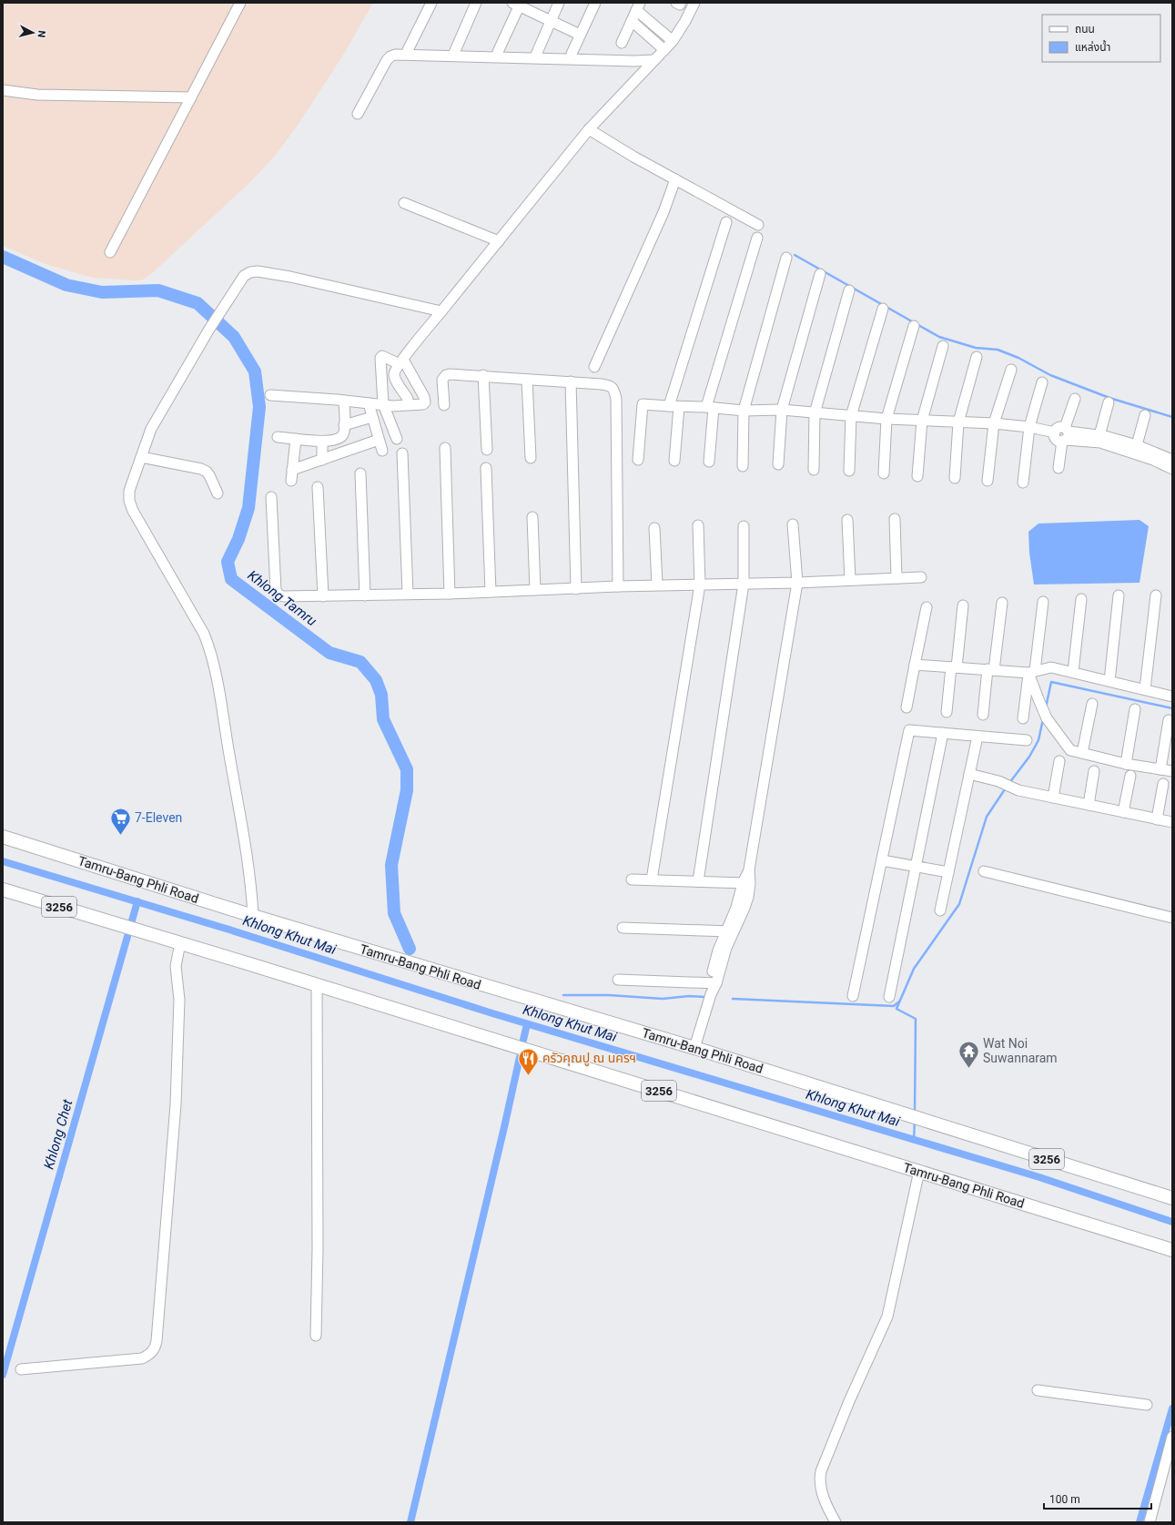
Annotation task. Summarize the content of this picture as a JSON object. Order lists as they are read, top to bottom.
{
  "streets": {
    "main road": ["Tamru-Bang Phli Road", "3256"]
  },
  "water": ["Khlong Tamru", "Khlong Khut Mai", "Khlong Chet"],
  "places": {
    "supermarket": ["7-Eleven"],
    "temple": ["Wat Noi Suwannaram"],
    "restaurant": ["ครัวคุณปู ณ นครฯ"]
  },
  "legend": ["ถนน", "แหล่งน้ำ"],
  "scale_bar": "100 m",
  "north": "right"
}
